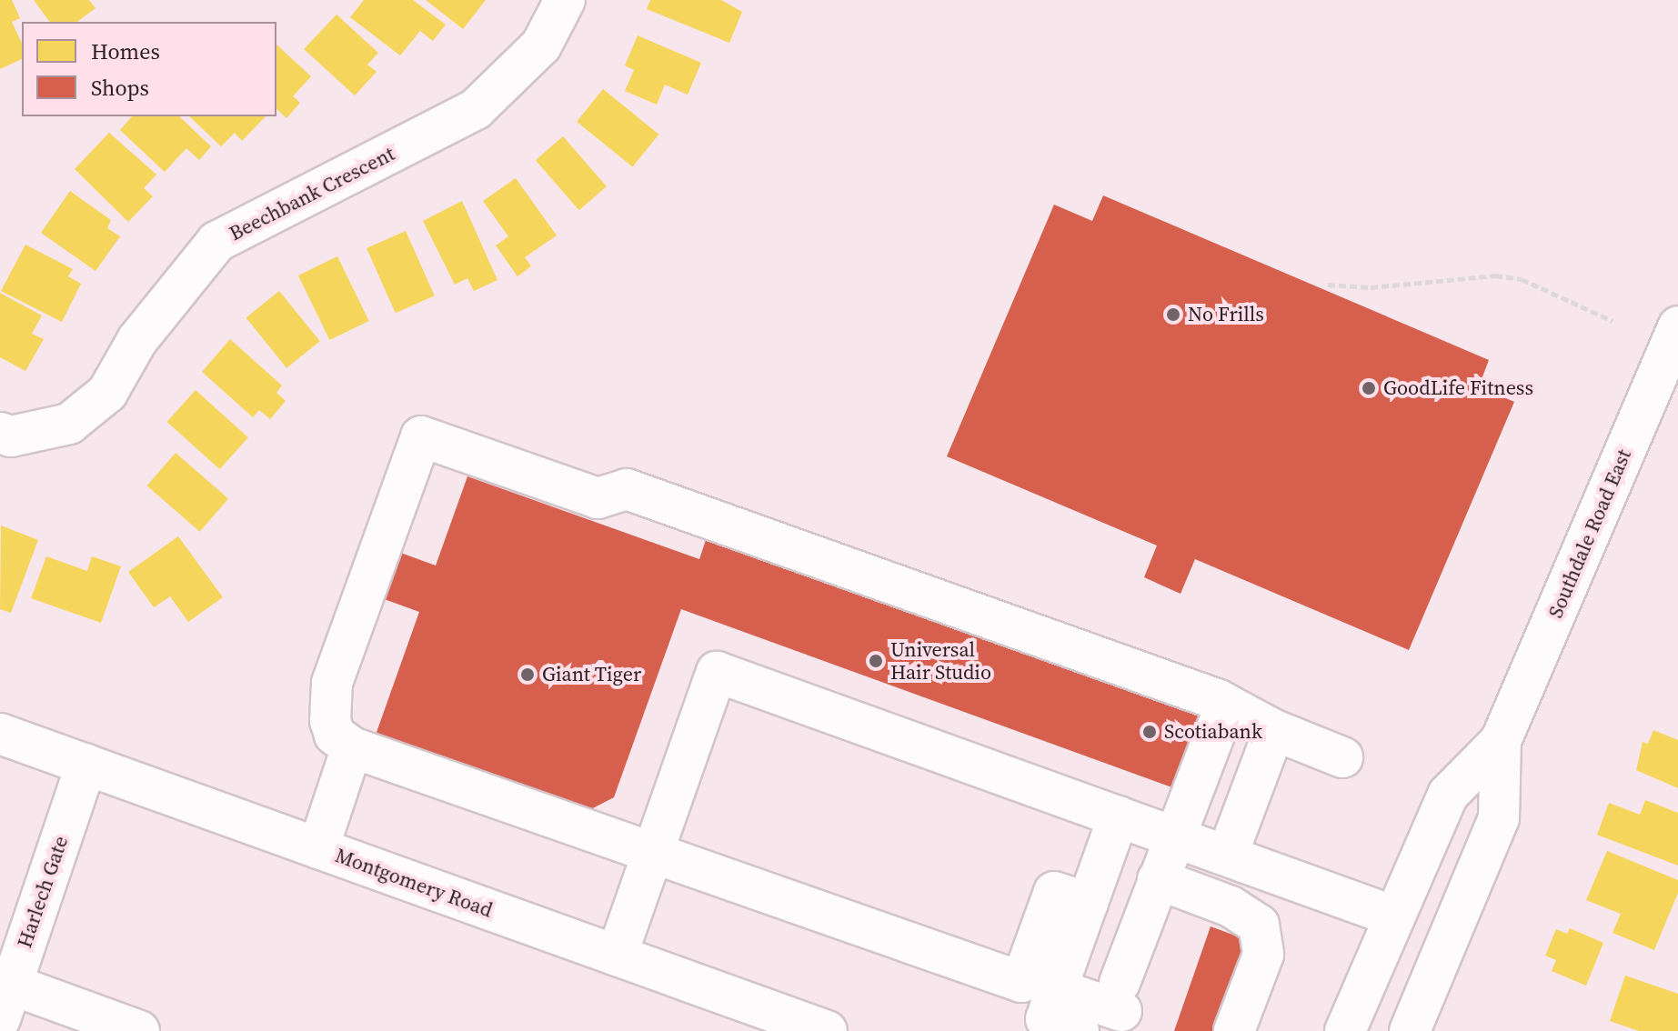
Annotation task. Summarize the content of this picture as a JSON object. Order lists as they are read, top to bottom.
{
  "streets": {
    "street": [
      "Beechbank Crescent",
      "Southdale Road East",
      "Montgomery Road",
      "Harlech Gate"
    ]
  },
  "crossings": [
    ["Montgomery Road", "Harlech Gate"]
  ],
  "places": [
    "No Frills",
    "GoodLife Fitness",
    "Universal Hair Studio",
    "Giant Tiger",
    "Scotiabank"
  ],
  "legend": ["Homes", "Shops"]
}
